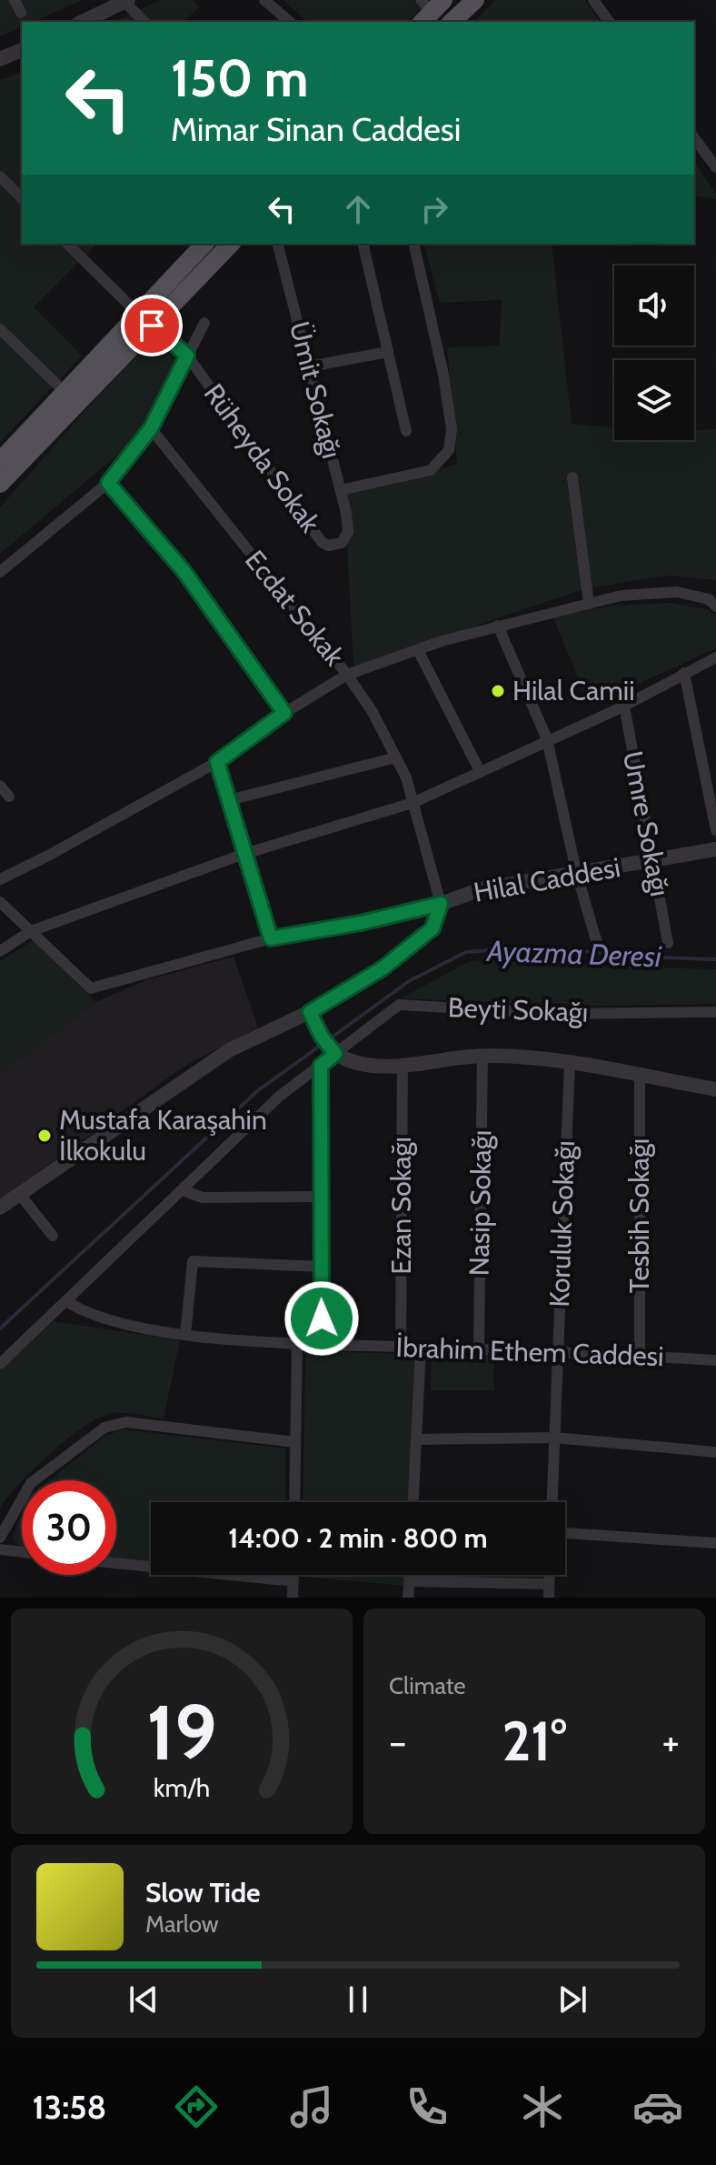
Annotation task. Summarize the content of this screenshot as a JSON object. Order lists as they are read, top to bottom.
{
  "streets": {
    "street": [
      "Ümit Sokağı",
      "Rüheyda Sokak",
      "Ecdat Sokak",
      "Umre Sokağı",
      "Hilal Caddesi",
      "Beyti Sokağı",
      "Nasip Sokağı",
      "Ezan Sokağı",
      "Tesbih Sokağı",
      "Koruluk Sokağı",
      "İbrahim Ethem Caddesi"
    ]
  },
  "crossings": [
    ["Ümit Sokağı", "Rüheyda Sokak"],
    ["Ecdat Sokak", "Hilal Caddesi"],
    ["Umre Sokağı", "Hilal Caddesi"],
    ["Beyti Sokağı", "İbrahim Ethem Caddesi"],
    ["Nasip Sokağı", "İbrahim Ethem Caddesi"],
    ["Ezan Sokağı", "İbrahim Ethem Caddesi"],
    ["Tesbih Sokağı", "İbrahim Ethem Caddesi"],
    ["Koruluk Sokağı", "İbrahim Ethem Caddesi"]
  ],
  "water": ["Ayazma Deresi"],
  "places": ["Hilal Camii", "Mustafa Karaşahin İlkokulu"],
  "page": {
    "turn": ["150 m", "Mimar Sinan Caddesi"],
    "limit": "30",
    "trip": "14:00 · 2 min · 800 m",
    "tile": "Climate",
    "heat": ["−", "21°", "+"],
    "song": ["Slow Tide", "Marlow"],
    "tabs": "13:58",
    "gauge": ["19", "km/h"]
  }
}
